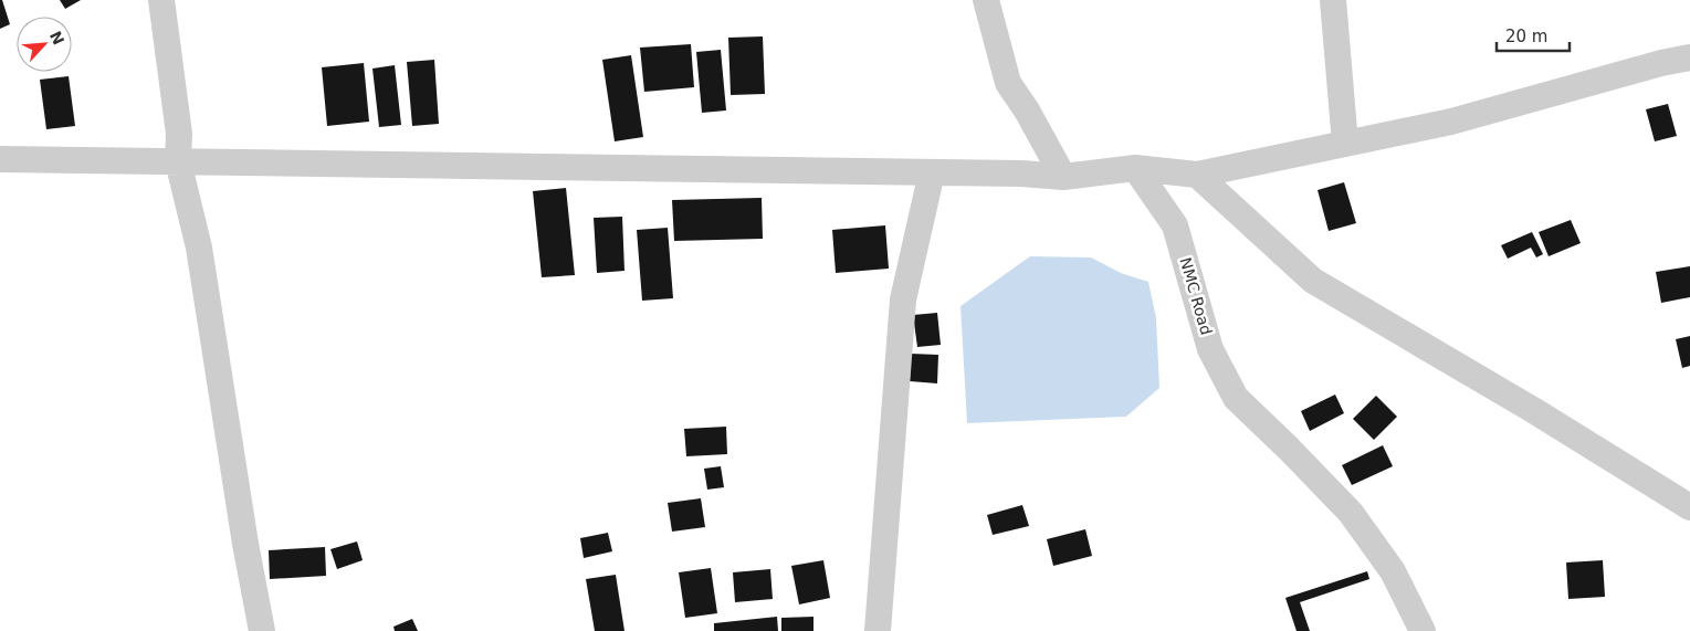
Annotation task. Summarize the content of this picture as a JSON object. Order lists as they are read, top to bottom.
{
  "streets": {
    "street": ["NMC Road"]
  },
  "scale_bar": "20 m",
  "north": "top right"
}
